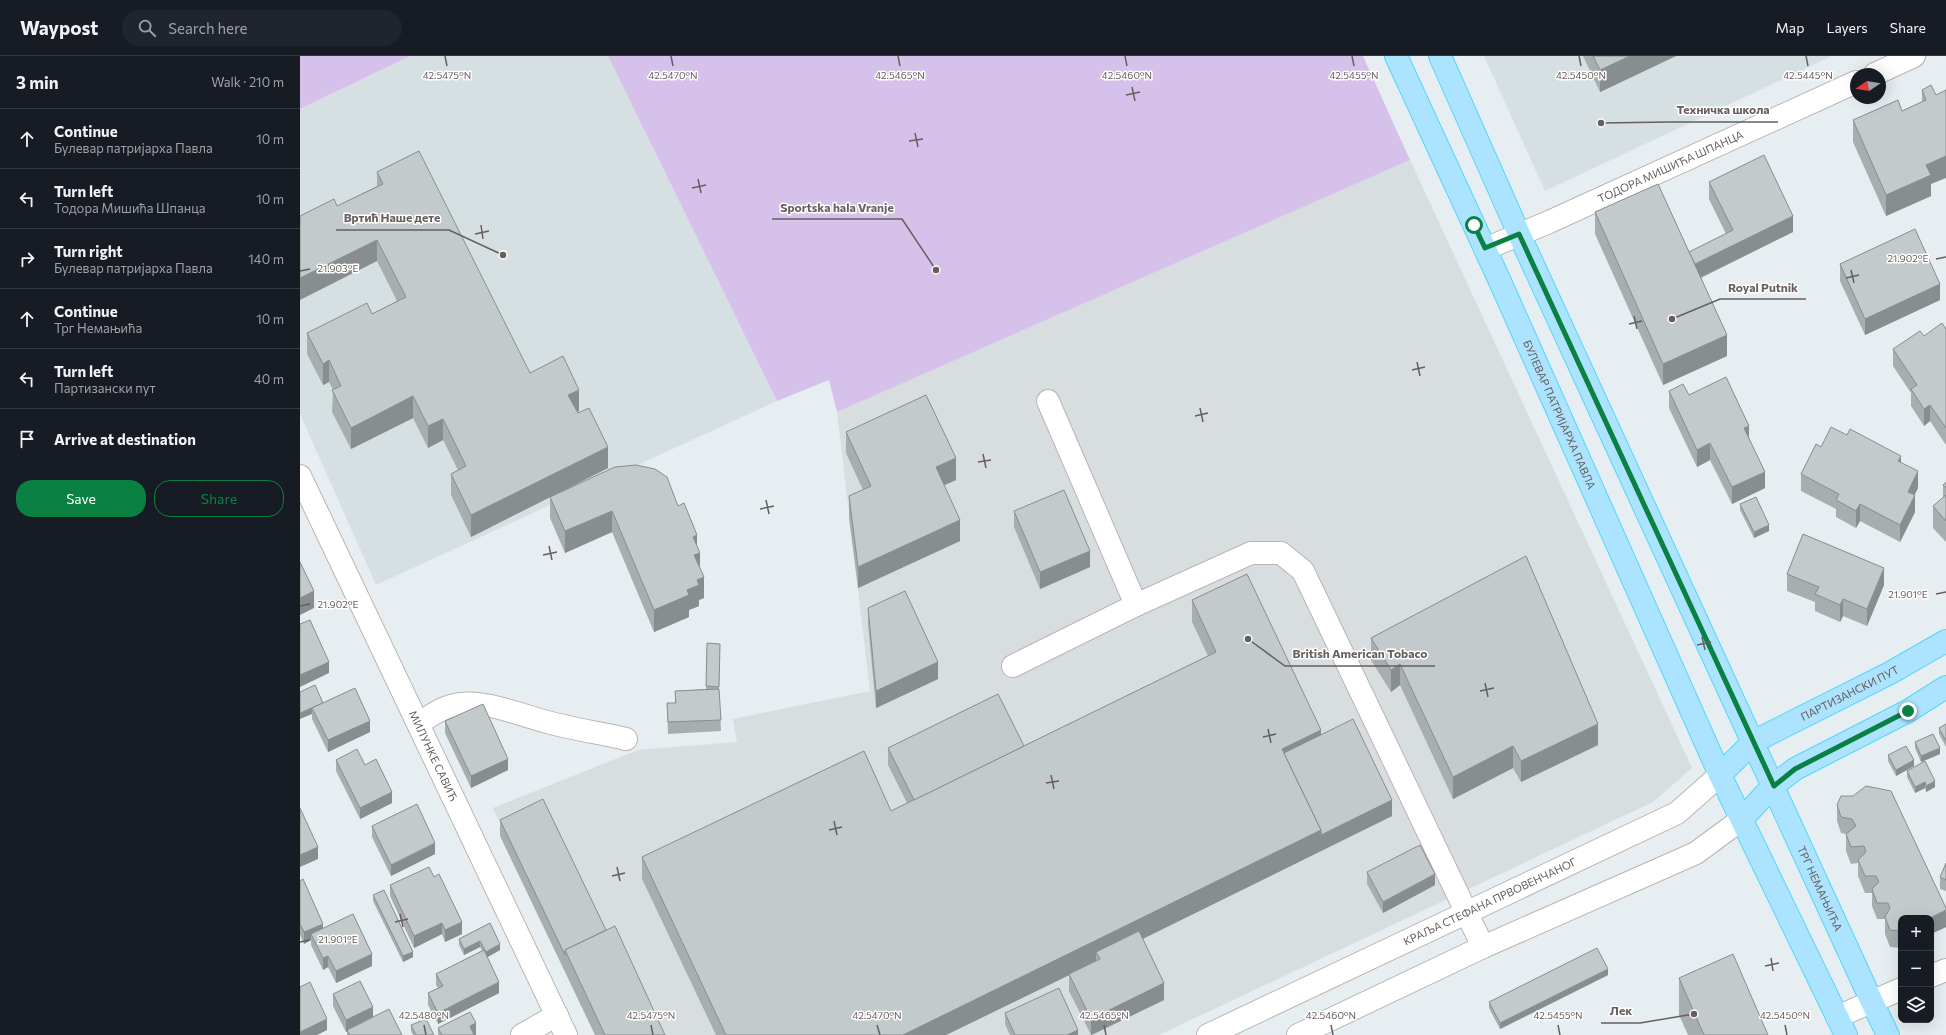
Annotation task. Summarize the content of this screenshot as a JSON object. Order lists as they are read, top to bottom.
{
  "streets": {
    "main road": [
      "БУЛЕВАР ПАТРИЈАРХА ПАВЛА",
      "ПАРТИЗАНСКИ ПУТ",
      "ТРГ НЕМАЊИЋА",
      "КРАЉА СТЕФАНА ПРВОВЕНЧАНОГ"
    ],
    "street": ["ТОДОРА МИШИЋА ШПАНЦА", "МИЛУНКЕ САВИЋ"]
  },
  "crossings": [
    ["ТОДОРА МИШИЋА ШПАНЦА", "БУЛЕВАР ПАТРИЈАРХА ПАВЛА"],
    ["БУЛЕВАР ПАТРИЈАРХА ПАВЛА", "КРАЉА СТЕФАНА ПРВОВЕНЧАНОГ"],
    ["ПАРТИЗАНСКИ ПУТ", "ТРГ НЕМАЊИЋА"],
    ["ПАРТИЗАНСКИ ПУТ", "КРАЉА СТЕФАНА ПРВОВЕНЧАНОГ"],
    ["ТРГ НЕМАЊИЋА", "КРАЉА СТЕФАНА ПРВОВЕНЧАНОГ"]
  ],
  "places": [
    "Техничка школа",
    "Вртић Наше дете",
    "Sportska hala Vranje",
    "Royal Putnik",
    "British American Tobaco",
    "Лек"
  ],
  "north": "left",
  "page": {
    "header": "Waypost",
    "search": "Search here",
    "nav": ["Map", "Layers", "Share"],
    "heading": ["3 min", "Walk · 210 m"],
    "list": [
      ["Continue", "Булевар патријарха Павла", "10 m"],
      ["Turn left", "Тодора Мишића Шпанца", "10 m"],
      ["Turn right", "Булевар патријарха Павла", "140 m"],
      ["Continue", "Трг Немањића", "10 m"],
      ["Turn left", "Партизански пут", "40 m"],
      "Arrive at destination"
    ],
    "buttons": ["Save", "Share"],
    "map_buttons": ["+", "−"]
  },
  "coordinates": [
    "42.5475°N",
    "42.5470°N",
    "42.5465°N",
    "42.5460°N",
    "42.5455°N",
    "42.5450°N",
    "42.5445°N",
    "21.902°E",
    "21.903°E",
    "21.901°E",
    "42.5480°N"
  ]
}
